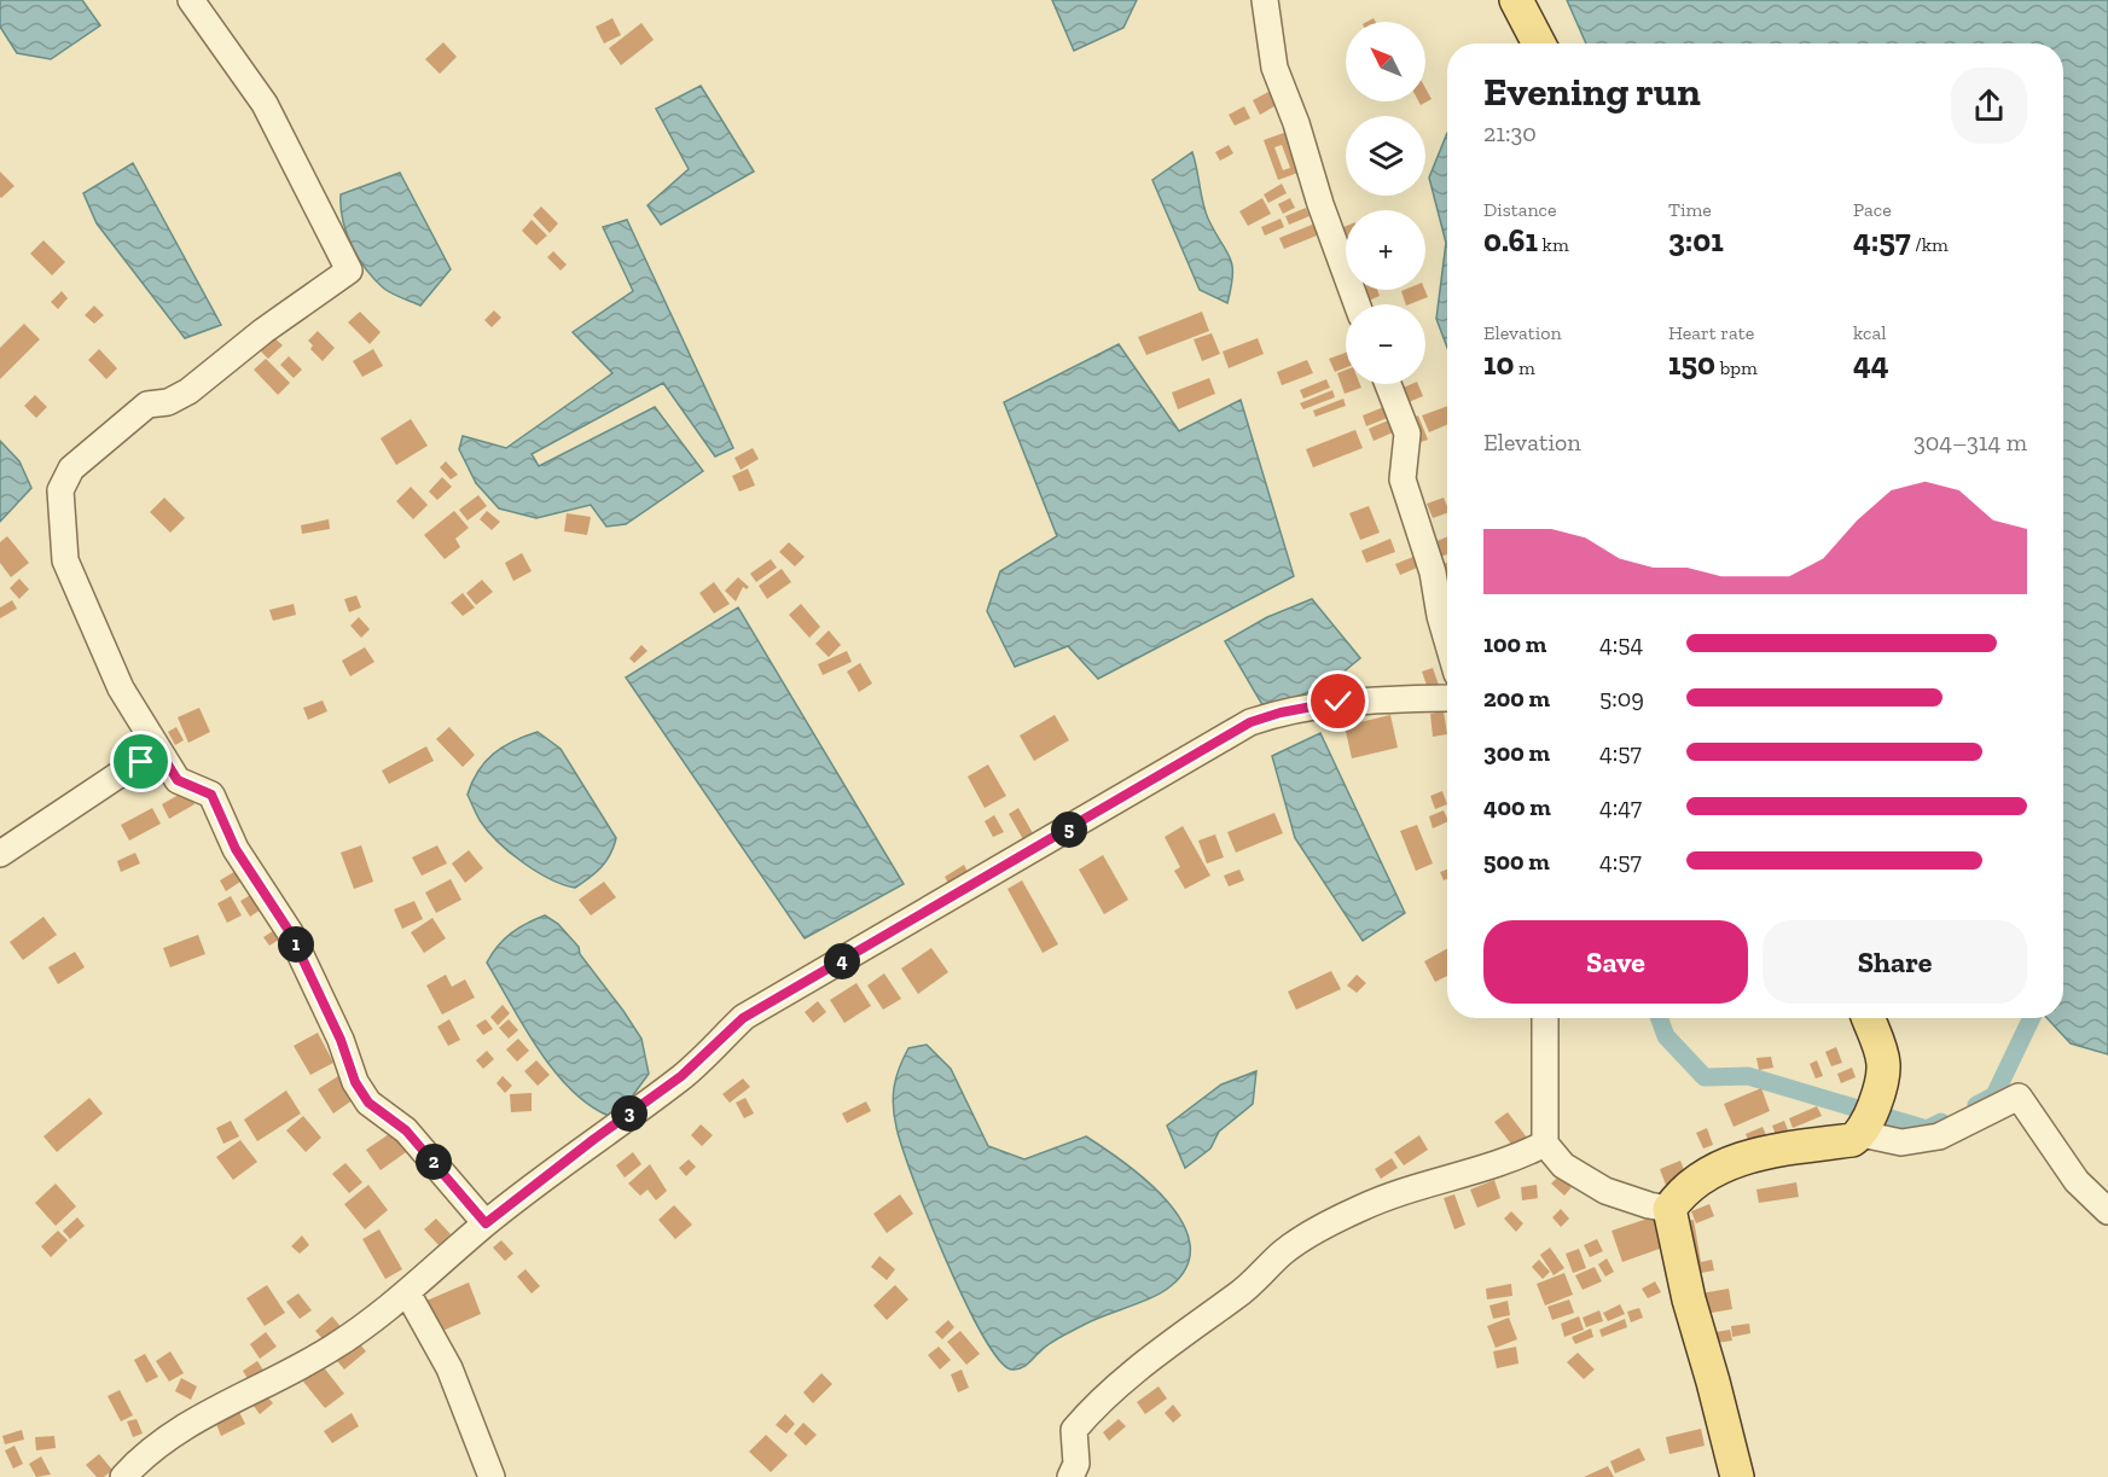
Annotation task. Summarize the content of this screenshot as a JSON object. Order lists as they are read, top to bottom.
{
  "north": "top left",
  "page": {
    "map_buttons": ["+", "−"],
    "heading": ["Evening run", "21:30"],
    "stats": [
      ["Distance", "0.61 km"],
      ["Time", "3:01"],
      ["Pace", "4:57 /km"],
      ["Elevation", "10 m"],
      ["Heart rate", "150 bpm"],
      ["kcal", "44"]
    ],
    "chart": ["Elevation", "304–314 m"],
    "list": [
      {
        "name": "100 m",
        "note": "4:54"
      },
      {
        "name": "200 m",
        "note": "5:09"
      },
      {
        "name": "300 m",
        "note": "4:57"
      },
      {
        "name": "400 m",
        "note": "4:47"
      },
      {
        "name": "500 m",
        "note": "4:57"
      }
    ],
    "pins": [
      "5",
      "1",
      "4",
      "3",
      "2"
    ],
    "buttons": ["Save", "Share"]
  }
}
